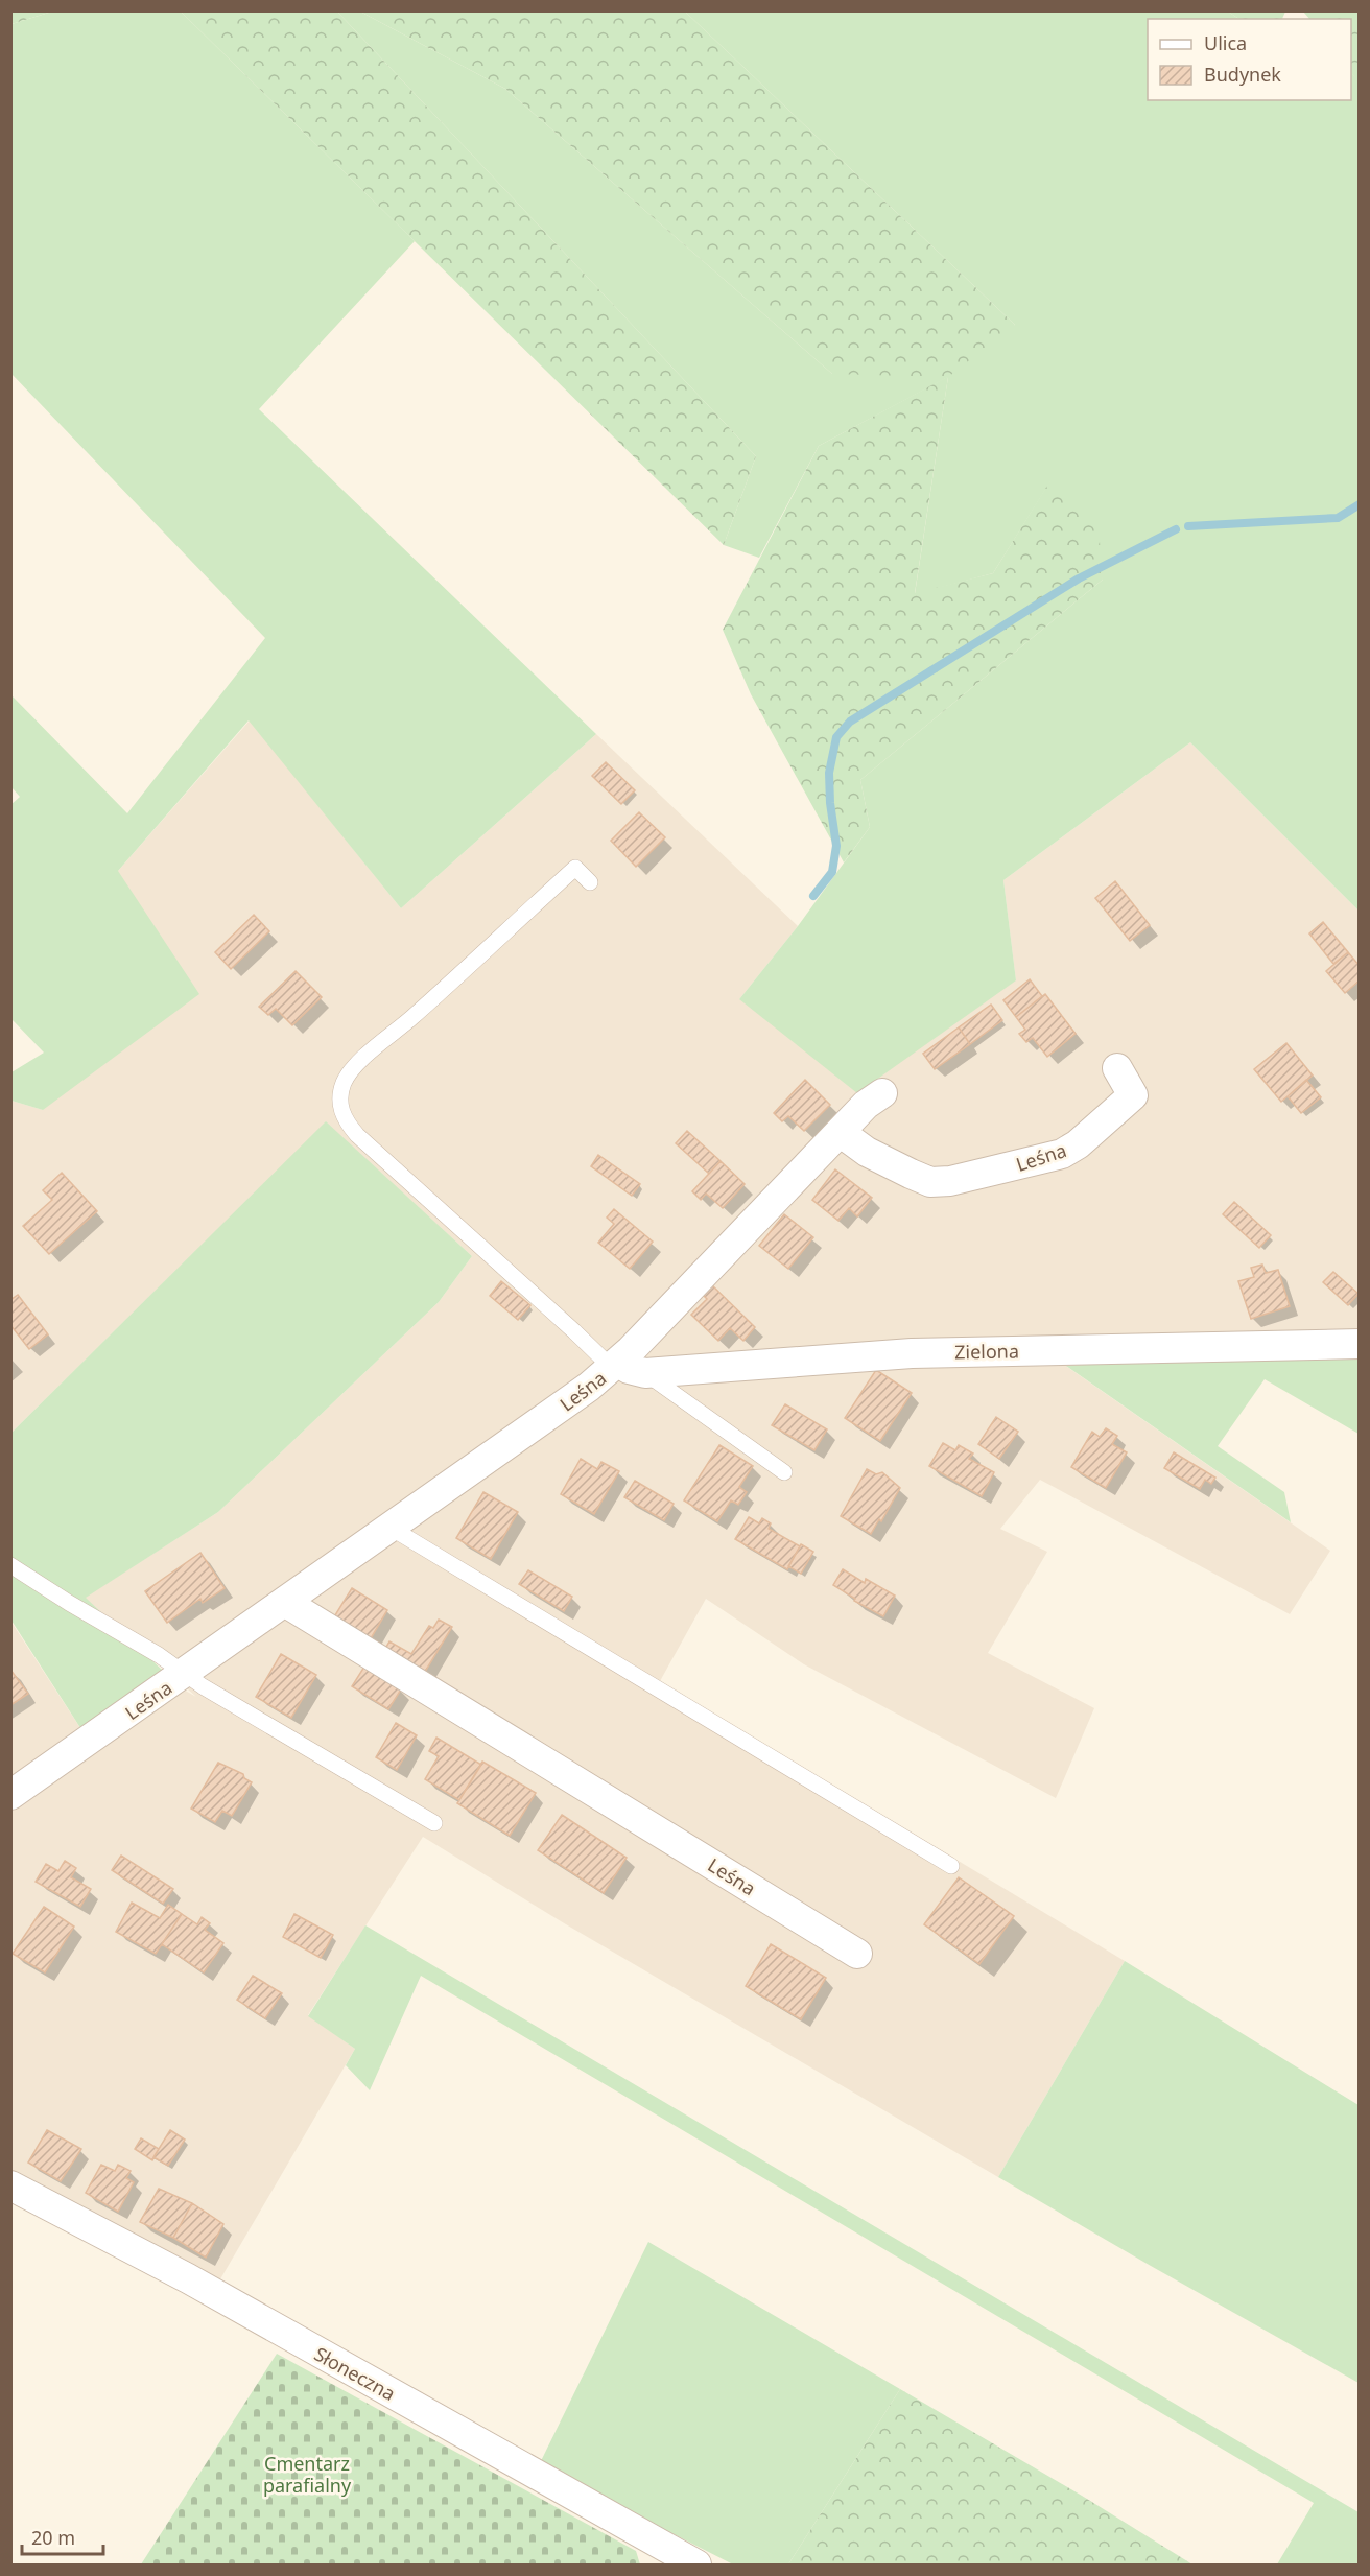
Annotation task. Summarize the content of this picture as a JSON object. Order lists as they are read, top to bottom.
{
  "streets": {
    "street": ["Leśna", "Zielona", "Słoneczna"]
  },
  "crossings": [
    ["Leśna", "Zielona"]
  ],
  "parks": ["Cmentarz parafialny"],
  "legend": ["Ulica", "Budynek"],
  "scale_bar": "20 m"
}
